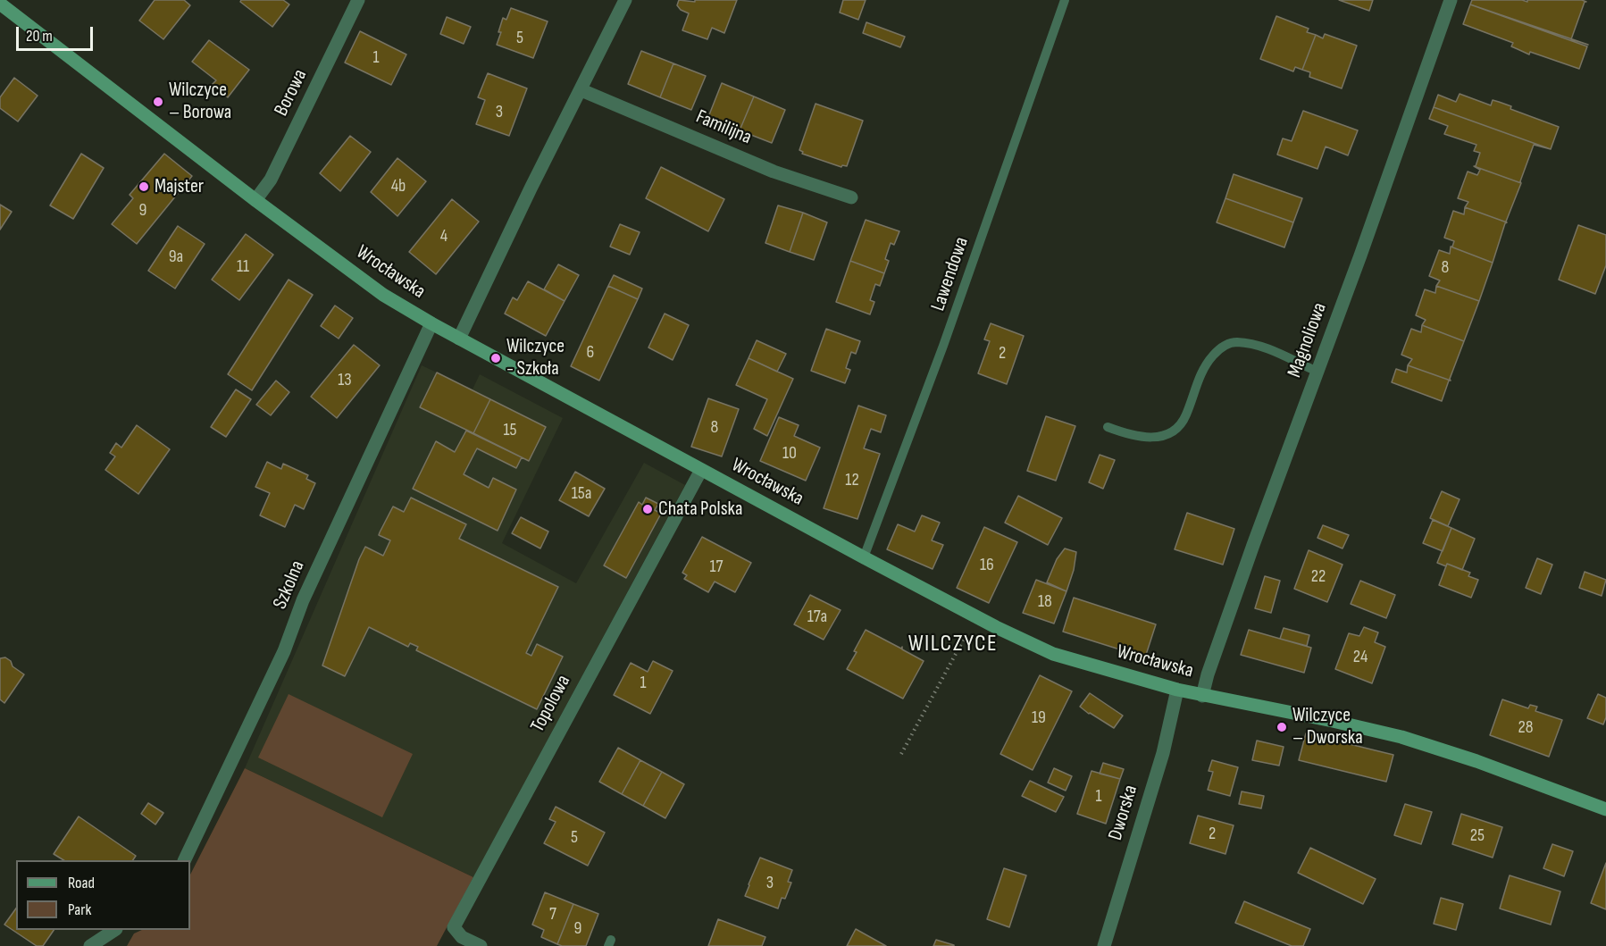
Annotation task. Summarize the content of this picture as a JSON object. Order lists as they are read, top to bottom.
{
  "streets": {
    "street": [
      "Borowa",
      "Familijna",
      "Wrocławska",
      "Magnoliowa",
      "Szkolna",
      "Topolowa",
      "Dworska"
    ],
    "lane": ["Lawendowa"]
  },
  "crossings": [
    ["Borowa", "Wrocławska"],
    ["Wrocławska", "Lawendowa"],
    ["Wrocławska", "Magnoliowa"],
    ["Wrocławska", "Szkolna"],
    ["Wrocławska", "Topolowa"],
    ["Wrocławska", "Dworska"]
  ],
  "districts": ["WILCZYCE"],
  "places": [
    "Wilczyce – Borowa",
    "Majster",
    "Wilczyce - Szkoła",
    "Chata Polska",
    "Wilczyce – Dworska"
  ],
  "house_numbers": [
    "5",
    "1",
    "3",
    "4b",
    "9",
    "4",
    "9a",
    "11",
    "8",
    "6",
    "2",
    "13",
    "8",
    "15",
    "10",
    "12",
    "15a",
    "16",
    "17",
    "22",
    "18",
    "17a",
    "24",
    "1",
    "19",
    "28",
    "1",
    "2",
    "25",
    "5",
    "3",
    "7",
    "9"
  ],
  "legend": ["Road", "Park"],
  "scale_bar": "20 m"
}
